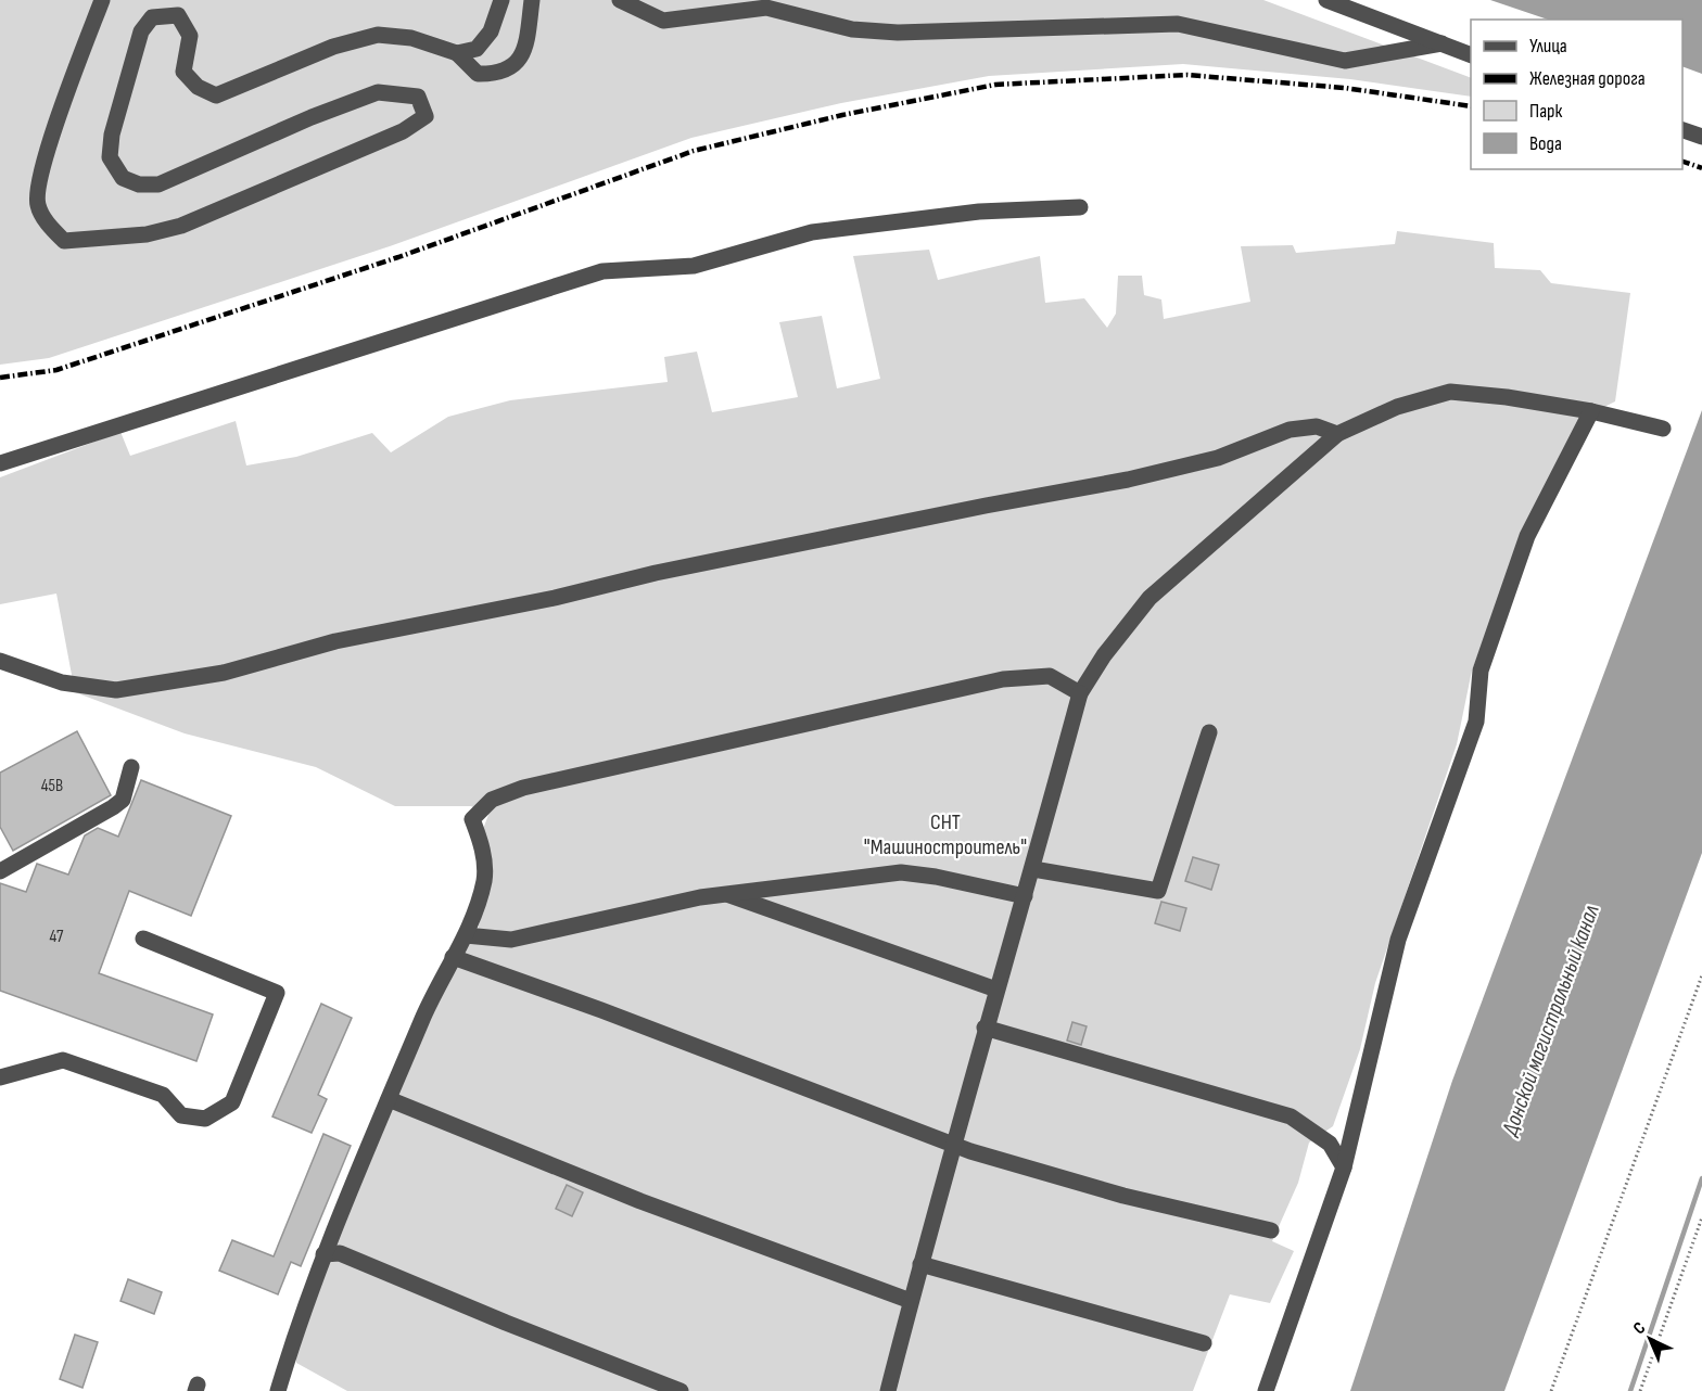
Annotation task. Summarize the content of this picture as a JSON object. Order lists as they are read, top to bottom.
{
  "water": ["Донской магистральный канал"],
  "parks": ["СНТ \"Машиностроитель\""],
  "house_numbers": ["45В", "47"],
  "legend": [
    "Улица",
    "Железная дорога",
    "Парк",
    "Вода"
  ],
  "north": "top left"
}
